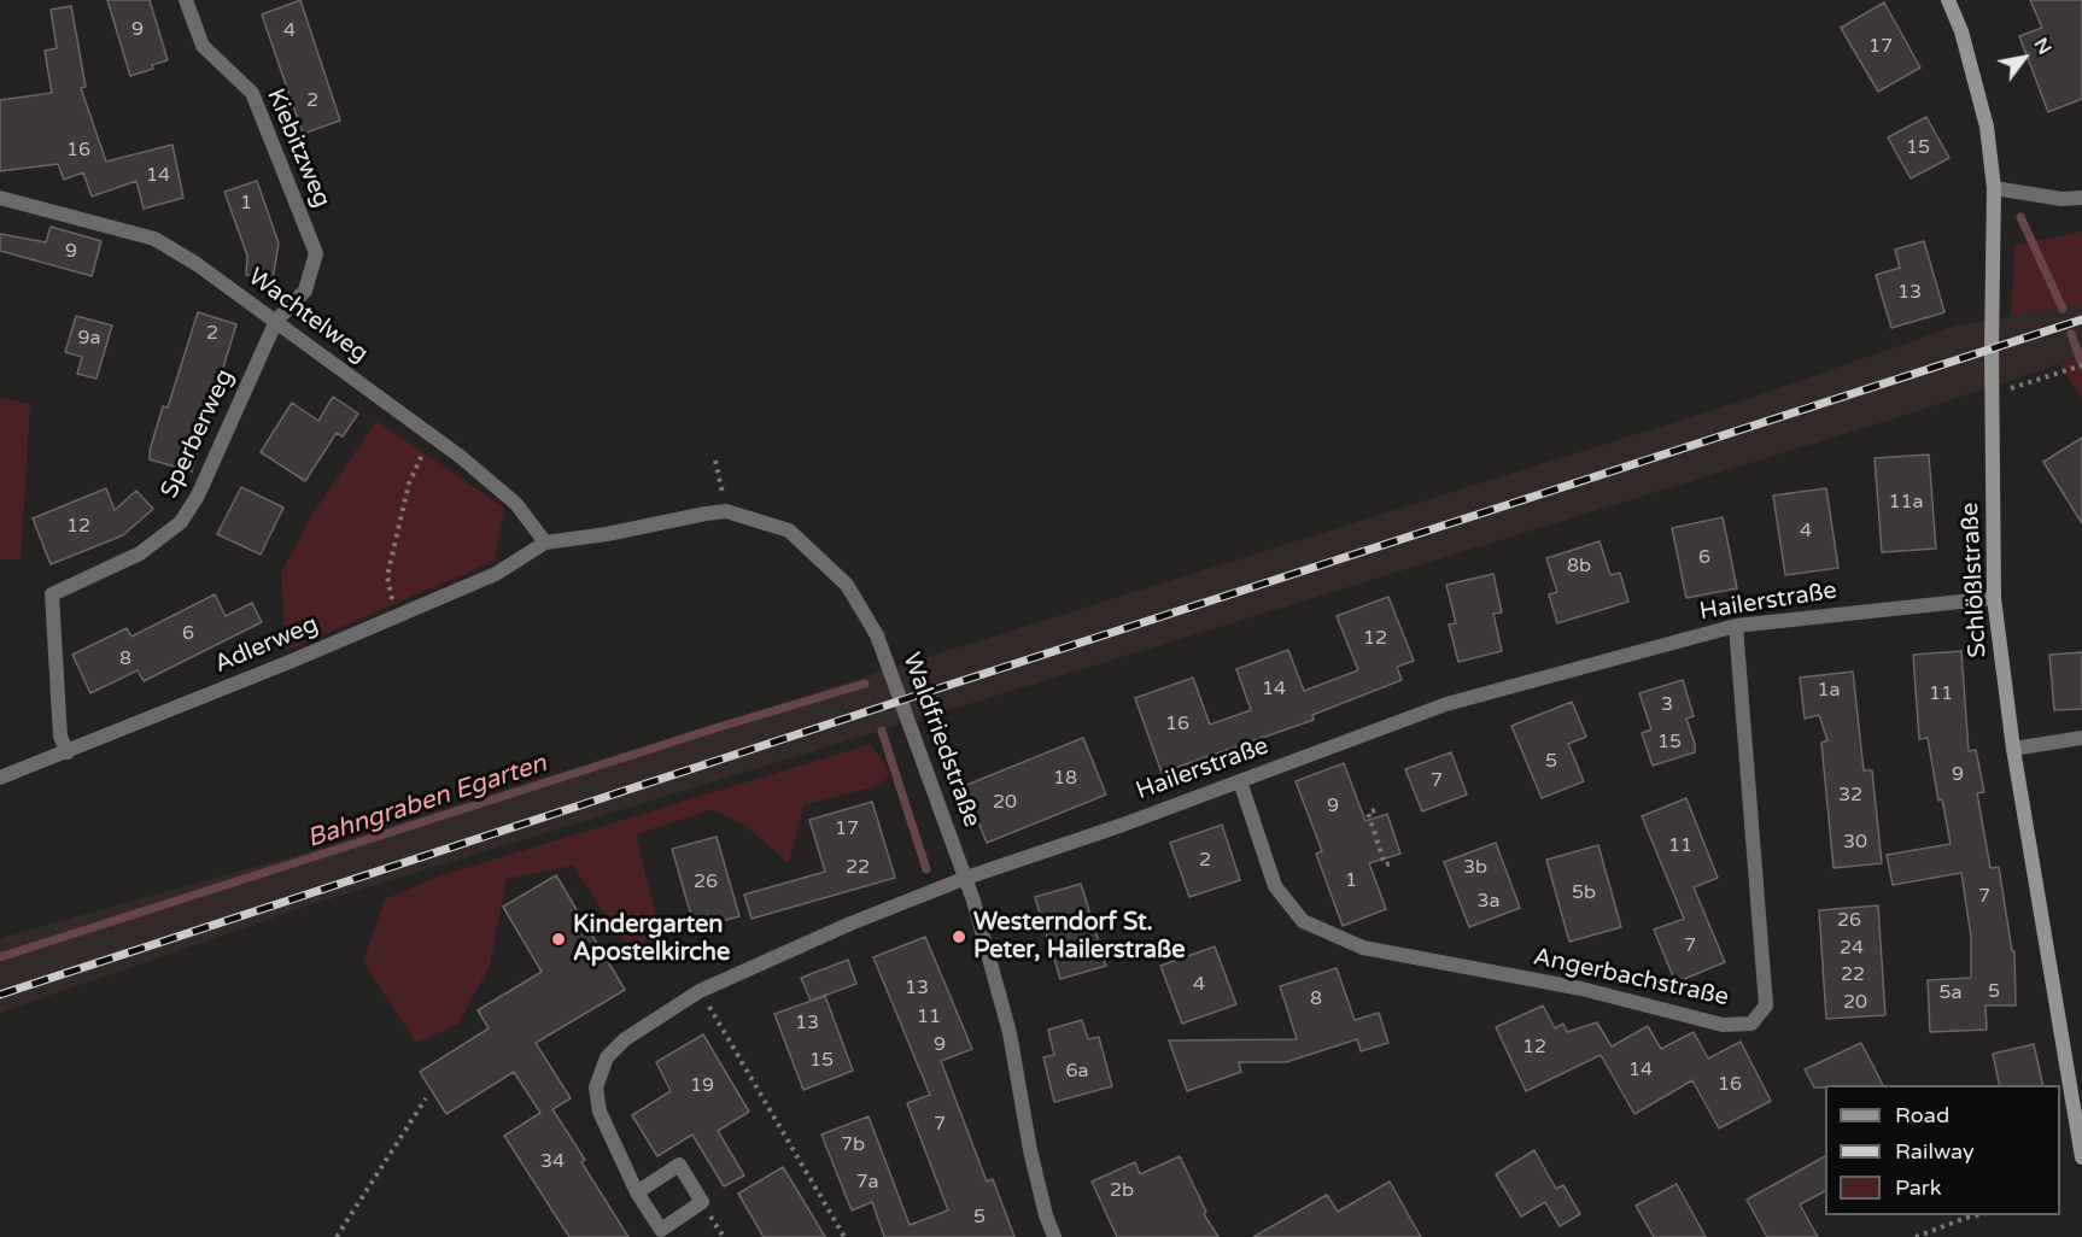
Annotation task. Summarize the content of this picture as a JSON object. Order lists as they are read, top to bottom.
{
  "streets": {
    "street": [
      "Kiebitzweg",
      "Wachtelweg",
      "Sperberweg",
      "Schlößlstraße",
      "Hailerstraße",
      "Adlerweg",
      "Waldfriedstraße",
      "Angerbachstraße"
    ]
  },
  "crossings": [
    ["Kiebitzweg", "Wachtelweg"],
    ["Kiebitzweg", "Sperberweg"],
    ["Wachtelweg", "Sperberweg"],
    ["Wachtelweg", "Adlerweg"],
    ["Wachtelweg", "Waldfriedstraße"],
    ["Sperberweg", "Adlerweg"],
    ["Schlößlstraße", "Hailerstraße"],
    ["Hailerstraße", "Waldfriedstraße"],
    ["Hailerstraße", "Angerbachstraße"],
    ["Adlerweg", "Waldfriedstraße"]
  ],
  "water": ["Bahngraben Egarten"],
  "places": ["Westerndorf St. Peter, Hailerstraße", "Kindergarten Apostelkirche"],
  "house_numbers": [
    "9",
    "4",
    "17",
    "2",
    "15",
    "16",
    "14",
    "1",
    "9",
    "13",
    "2",
    "9a",
    "11a",
    "12",
    "4",
    "6",
    "8b",
    "6",
    "12",
    "8",
    "14",
    "1a",
    "11",
    "3",
    "16",
    "15",
    "5",
    "9",
    "18",
    "7",
    "32",
    "20",
    "9",
    "17",
    "30",
    "11",
    "2",
    "22",
    "3b",
    "1",
    "26",
    "5b",
    "7",
    "3a",
    "26",
    "7",
    "24",
    "22",
    "4",
    "13",
    "5",
    "5a",
    "8",
    "20",
    "11",
    "13",
    "9",
    "12",
    "15",
    "14",
    "6a",
    "16",
    "19",
    "7",
    "7b",
    "34",
    "7a",
    "2b",
    "5"
  ],
  "legend": ["Road", "Railway", "Park"],
  "north": "top right"
}
